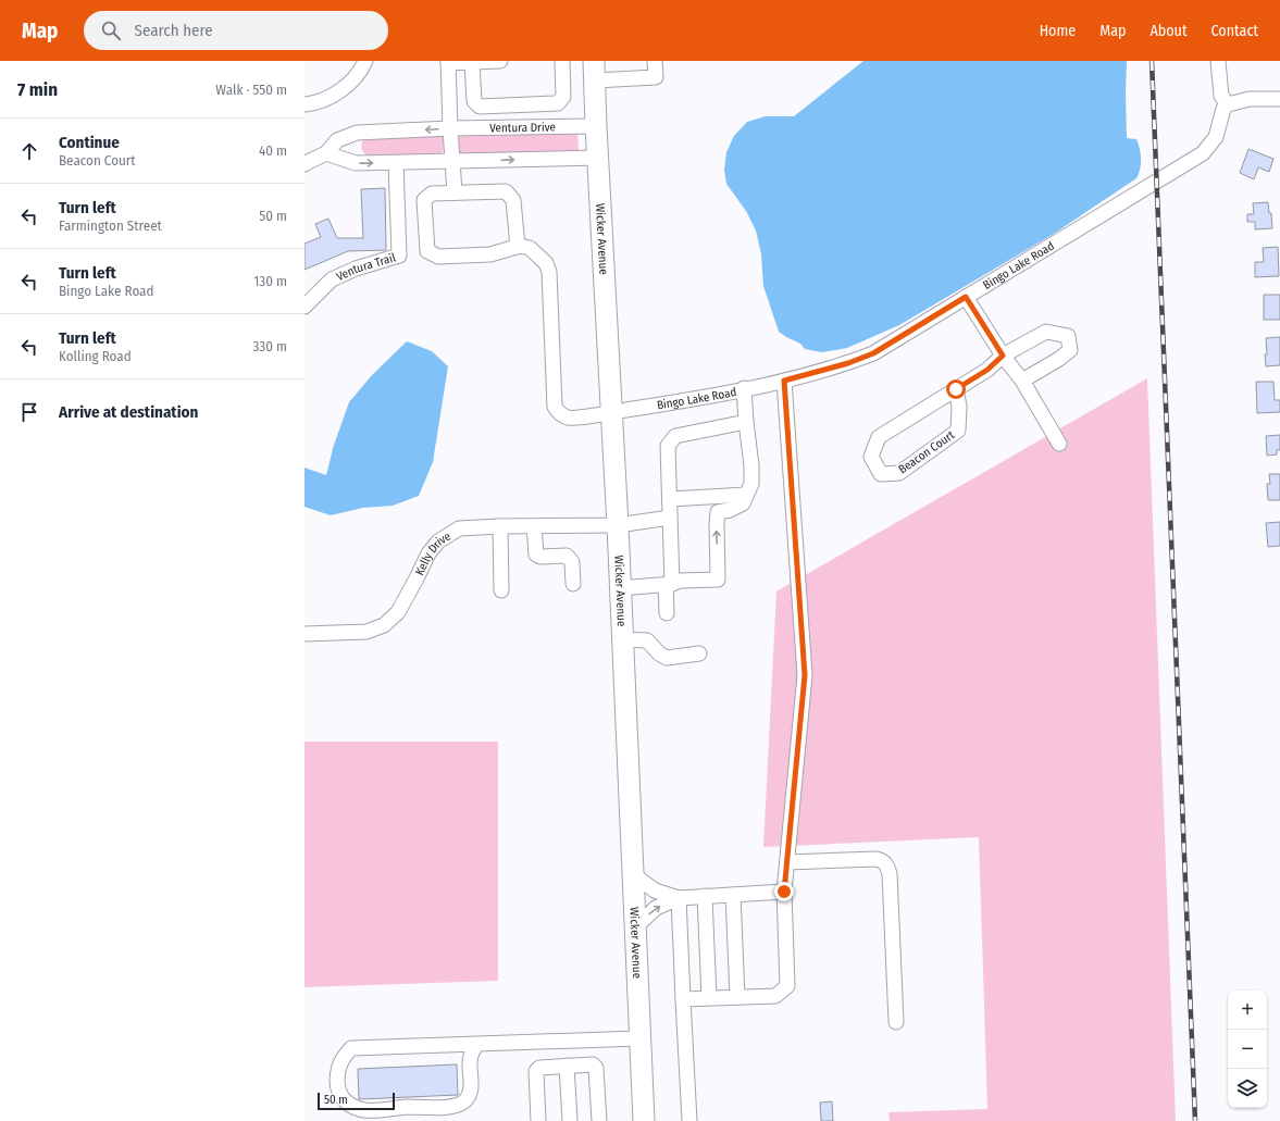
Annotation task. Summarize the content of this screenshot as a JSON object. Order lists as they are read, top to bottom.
{
  "streets": {
    "highway": ["Wicker Avenue"],
    "street": [
      "Ventura Drive",
      "Bingo Lake Road",
      "Ventura Trail",
      "Beacon Court",
      "Kelly Drive"
    ]
  },
  "crossings": [
    ["Ventura Drive", "Wicker Avenue"],
    ["Wicker Avenue", "Bingo Lake Road"],
    ["Wicker Avenue", "Kelly Drive"]
  ],
  "scale_bar": "50 m",
  "page": {
    "header": "Map",
    "search": "Search here",
    "nav": [
      "Home",
      "Map",
      "About",
      "Contact"
    ],
    "heading": ["7 min", "Walk · 550 m"],
    "list": [
      ["Continue", "Beacon Court", "40 m"],
      ["Turn left", "Farmington Street", "50 m"],
      ["Turn left", "Bingo Lake Road", "130 m"],
      ["Turn left", "Kolling Road", "330 m"],
      "Arrive at destination"
    ],
    "map_buttons": ["+", "−"],
    "scale": "50 m"
  }
}
